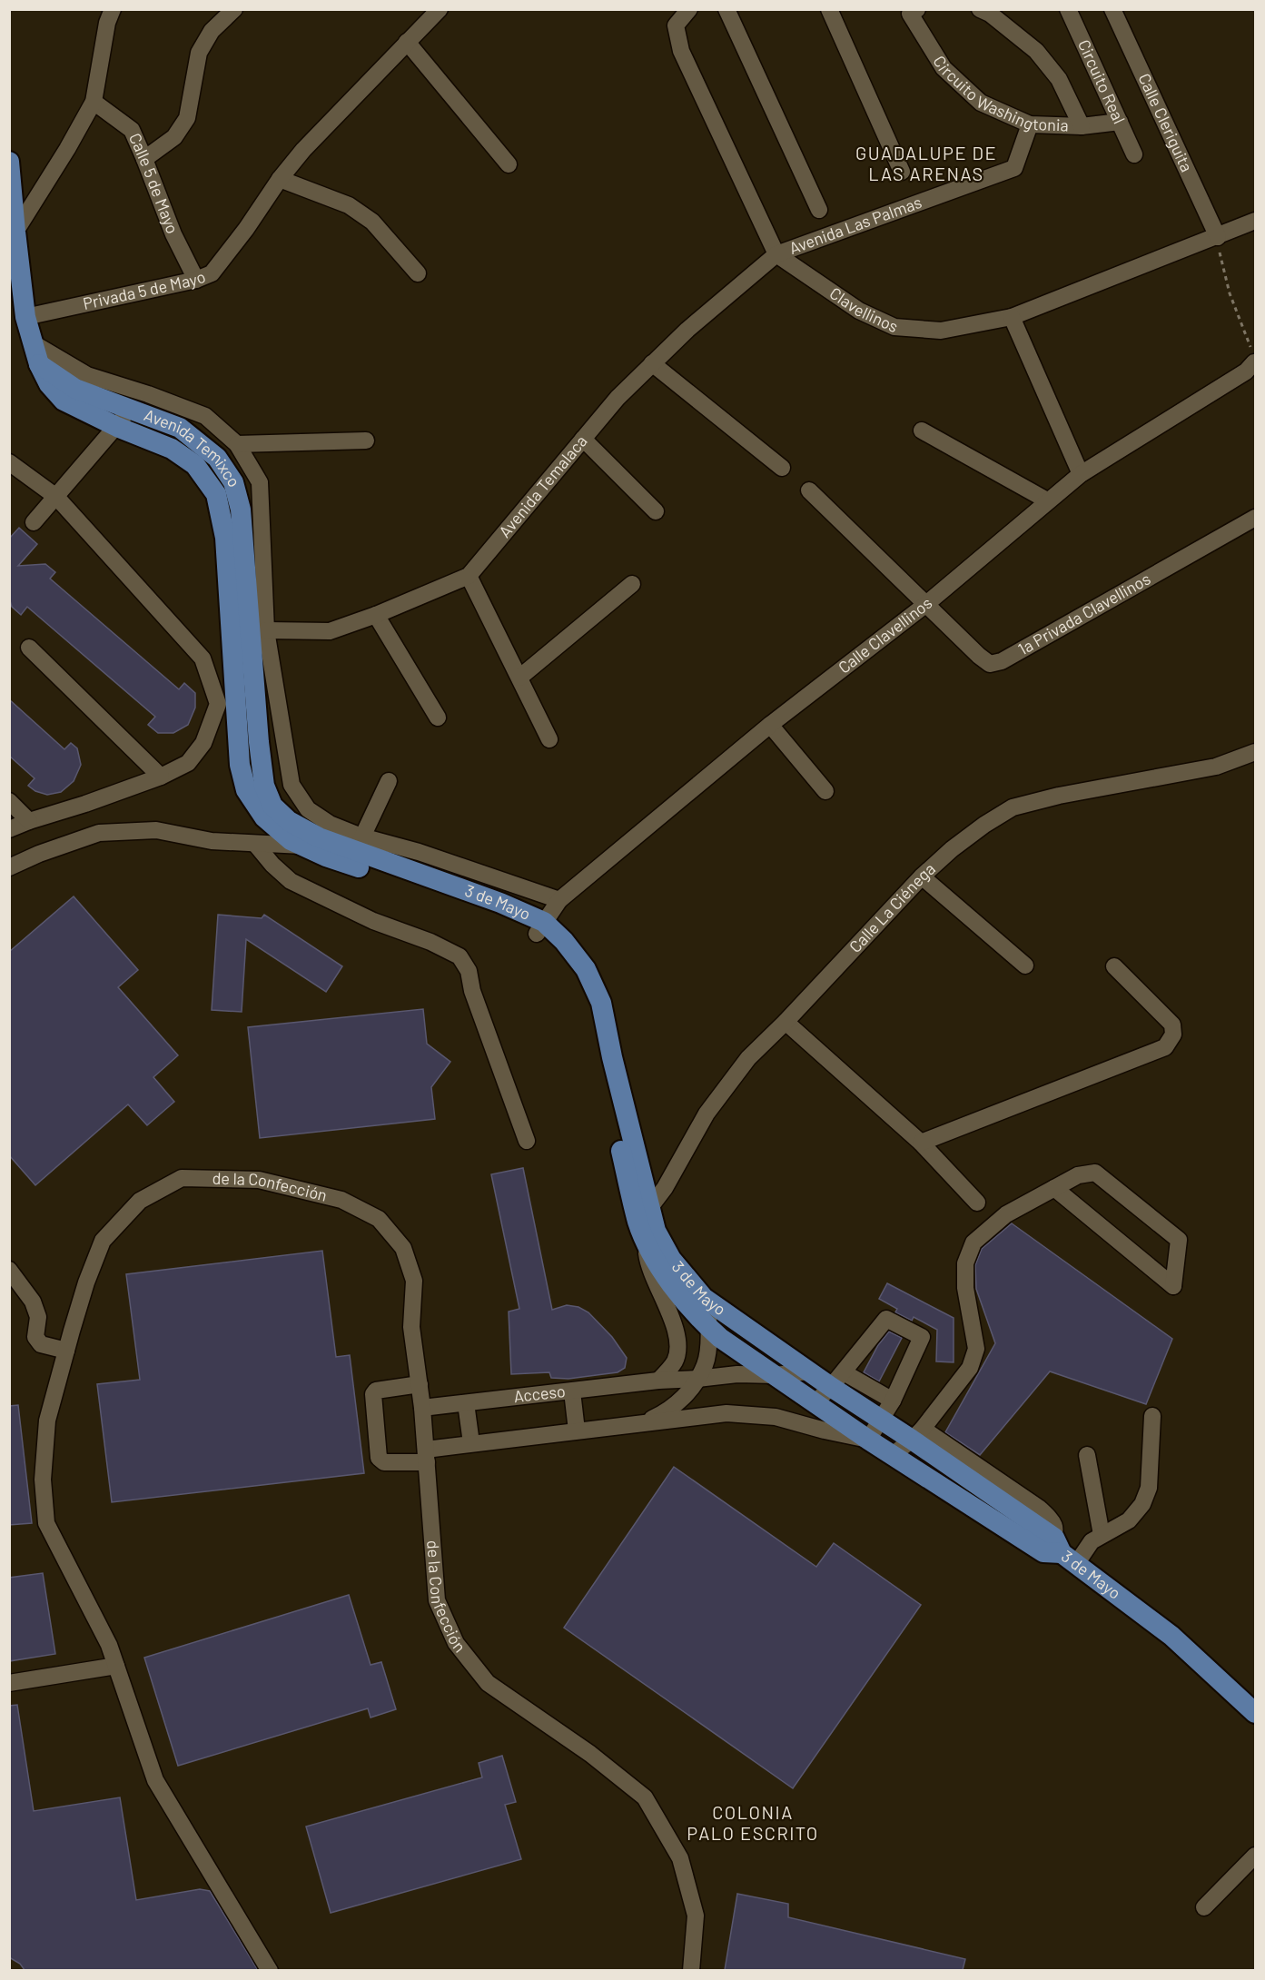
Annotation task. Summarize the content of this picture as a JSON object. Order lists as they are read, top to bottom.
{
  "streets": {
    "main road": ["Avenida Temixco", "3 de Mayo"],
    "street": [
      "Circuito Real",
      "Circuito Washingtonia",
      "Calle Cleriguita",
      "Calle 5 de Mayo",
      "Avenida Las Palmas",
      "Privada 5 de Mayo",
      "Clavellinos",
      "Avenida Temalaca",
      "1a Privada Clavellinos",
      "Calle Clavellinos",
      "Calle La Ciénega",
      "de la Confección",
      "Acceso"
    ]
  },
  "crossings": [
    ["Circuito Real", "Circuito Washingtonia"],
    ["Circuito Washingtonia", "Avenida Las Palmas"],
    ["Calle Cleriguita", "Clavellinos"],
    ["Calle 5 de Mayo", "Privada 5 de Mayo"],
    ["Avenida Las Palmas", "Clavellinos"],
    ["Avenida Las Palmas", "Avenida Temalaca"],
    ["Clavellinos", "Avenida Temalaca"],
    ["Avenida Temixco", "3 de Mayo"],
    ["1a Privada Clavellinos", "Calle Clavellinos"],
    ["Calle Clavellinos", "3 de Mayo"],
    ["3 de Mayo", "Calle La Ciénega"],
    ["3 de Mayo", "Acceso"],
    ["de la Confección", "Acceso"]
  ],
  "districts": ["GUADALUPE DE LAS ARENAS", "COLONIA PALO ESCRITO"]
}
